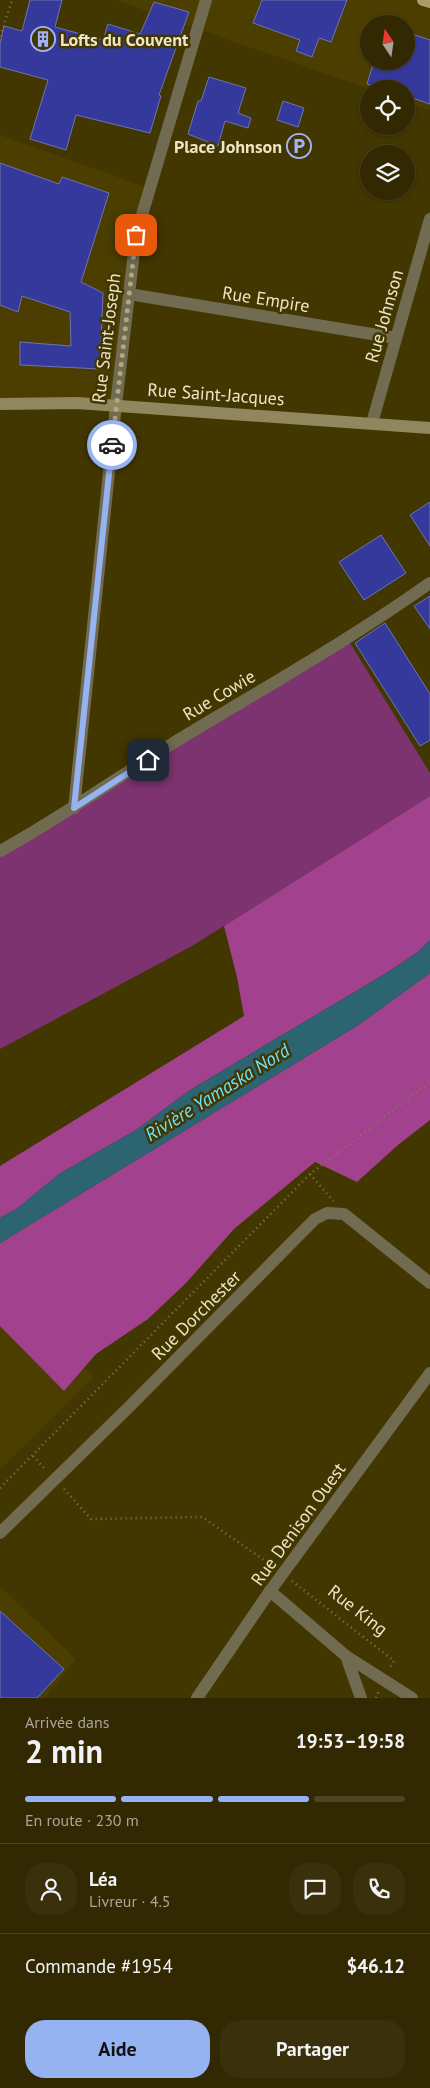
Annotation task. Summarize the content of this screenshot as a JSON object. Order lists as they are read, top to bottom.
{
  "streets": {
    "main road": ["Rue Saint-Jacques"],
    "street": [
      "Rue Empire",
      "Rue Johnson",
      "Rue Saint-Joseph",
      "Rue Cowie",
      "Rue Dorchester",
      "Rue Denison Ouest"
    ],
    "path": ["Rue King"]
  },
  "crossings": [
    ["Rue Empire", "Rue Johnson"],
    ["Rue Empire", "Rue Saint-Joseph"],
    ["Rue Johnson", "Rue Saint-Jacques"],
    ["Rue Saint-Joseph", "Rue Saint-Jacques"],
    ["Rue Saint-Joseph", "Rue Cowie"],
    ["Rue Denison Ouest", "Rue King"]
  ],
  "water": ["Rivière Yamaska Nord"],
  "places": {
    "building": ["Lofts du Couvent"],
    "parking": ["Place Johnson"]
  },
  "north": "top",
  "page": {
    "heading": ["2 min", "Arrivée dans", "19:53–19:58"],
    "panel": [
      "Léa",
      "Livreur · 4.5",
      "Commande #1954",
      "$46.12"
    ],
    "bar": "En route · 230 m",
    "buttons": ["Aide", "Partager"]
  }
}
